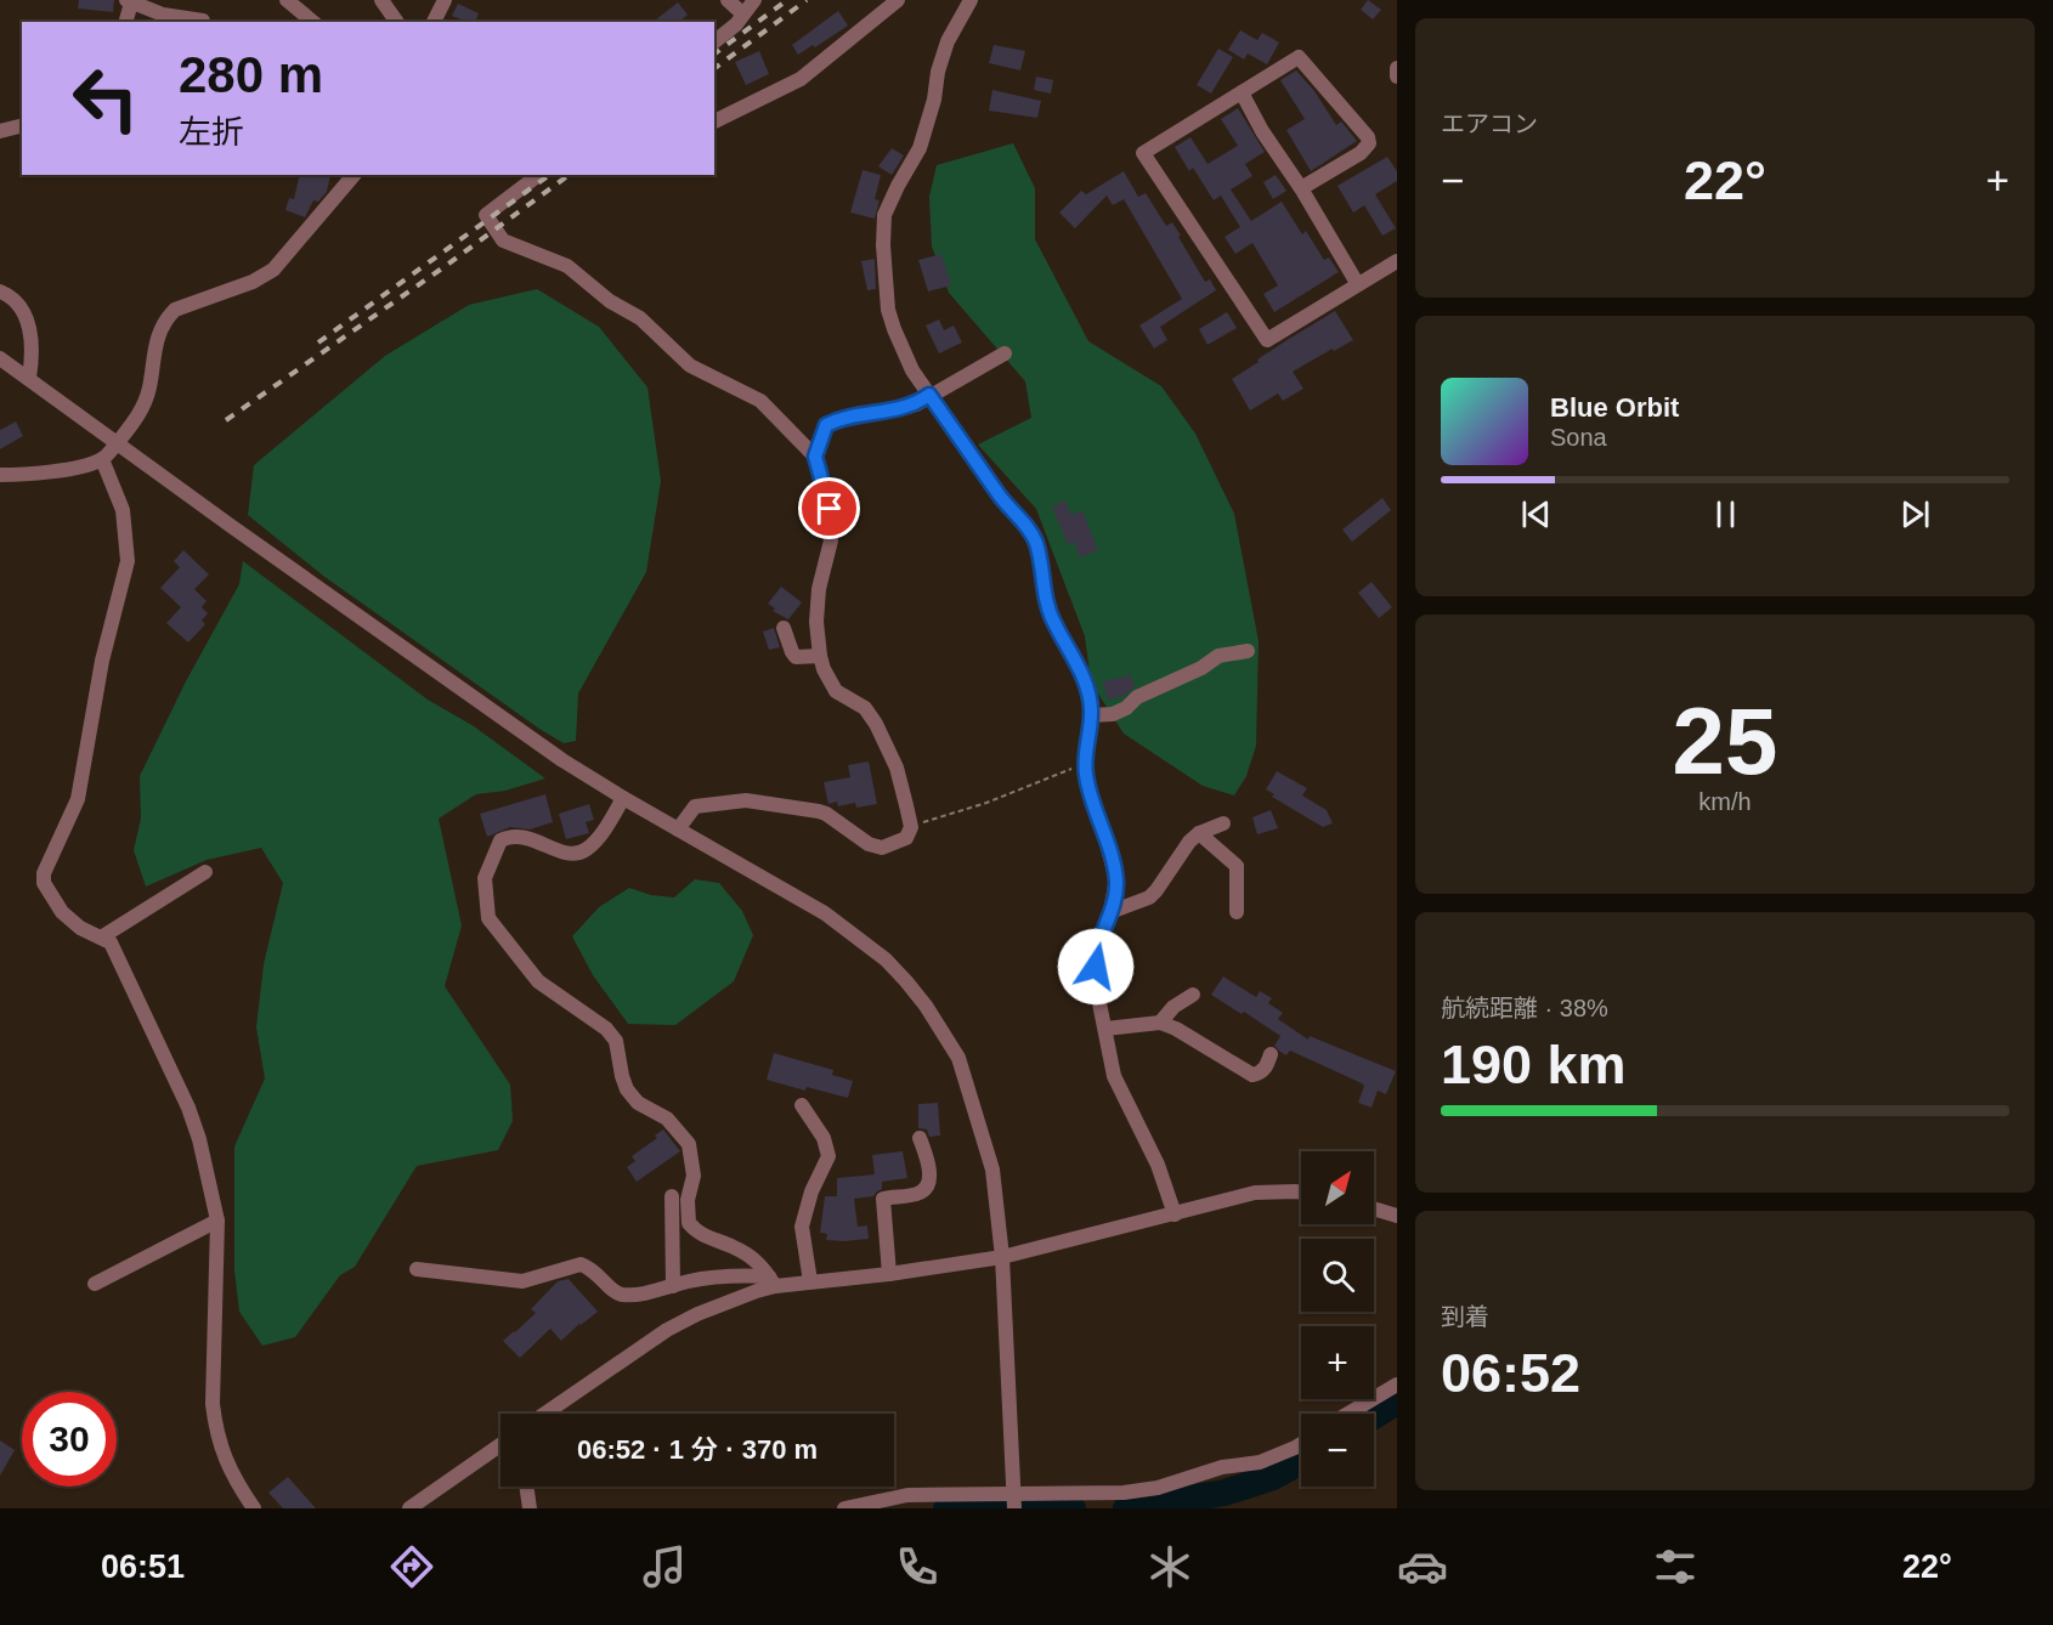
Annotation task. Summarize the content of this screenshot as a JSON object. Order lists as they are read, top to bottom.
{
  "north": "top right",
  "page": {
    "tile": [
      "エアコン",
      ["25", "km/h"],
      ["航続距離 · 38%", "190 km"],
      ["到着", "06:52"]
    ],
    "turn": ["280 m", "左折"],
    "heat": ["−", "22°", "+"],
    "song": ["Blue Orbit", "Sona"],
    "map_buttons": ["+", "−"],
    "limit": "30",
    "trip": "06:52 · 1 分 · 370 m",
    "tabs": ["06:51", "22°"]
  }
}
